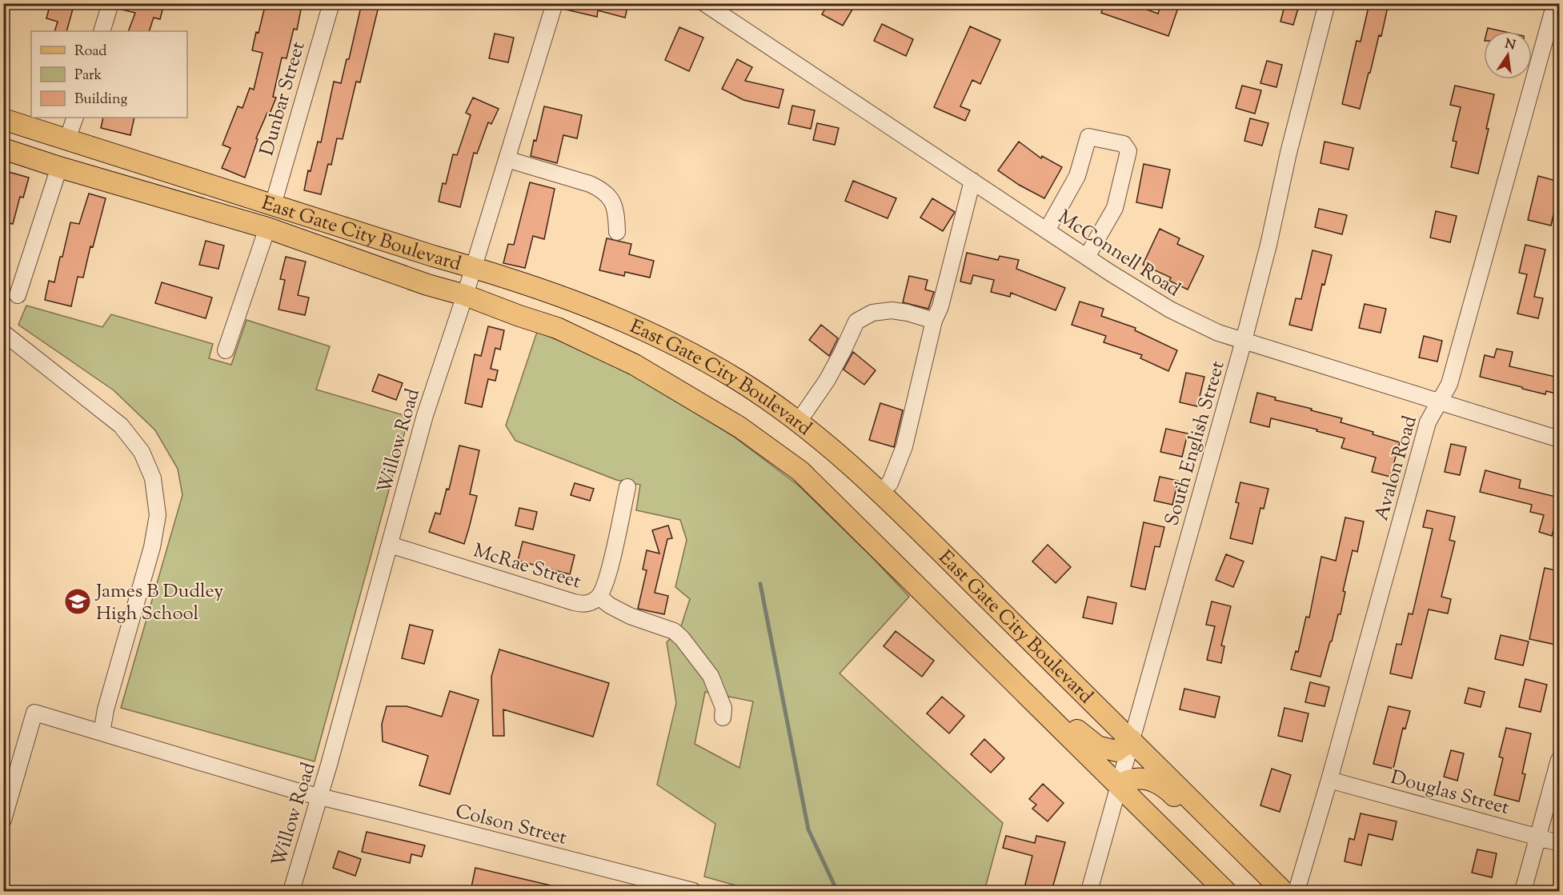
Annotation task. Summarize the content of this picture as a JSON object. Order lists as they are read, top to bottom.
{
  "streets": {
    "main road": ["East Gate City Boulevard"],
    "street": [
      "Dunbar Street",
      "McConnell Road",
      "Willow Road",
      "South English Street",
      "Avalon Road",
      "McRae Street",
      "Douglas Street",
      "Colson Street"
    ]
  },
  "crossings": [
    ["Dunbar Street", "East Gate City Boulevard"],
    ["East Gate City Boulevard", "Willow Road"],
    ["East Gate City Boulevard", "South English Street"],
    ["McConnell Road", "South English Street"],
    ["McConnell Road", "Avalon Road"],
    ["Willow Road", "McRae Street"],
    ["Willow Road", "Colson Street"],
    ["Avalon Road", "Douglas Street"]
  ],
  "places": {
    "school or university": ["James B Dudley High School"]
  },
  "legend": ["Road", "Park", "Building"],
  "north": "top"
}
